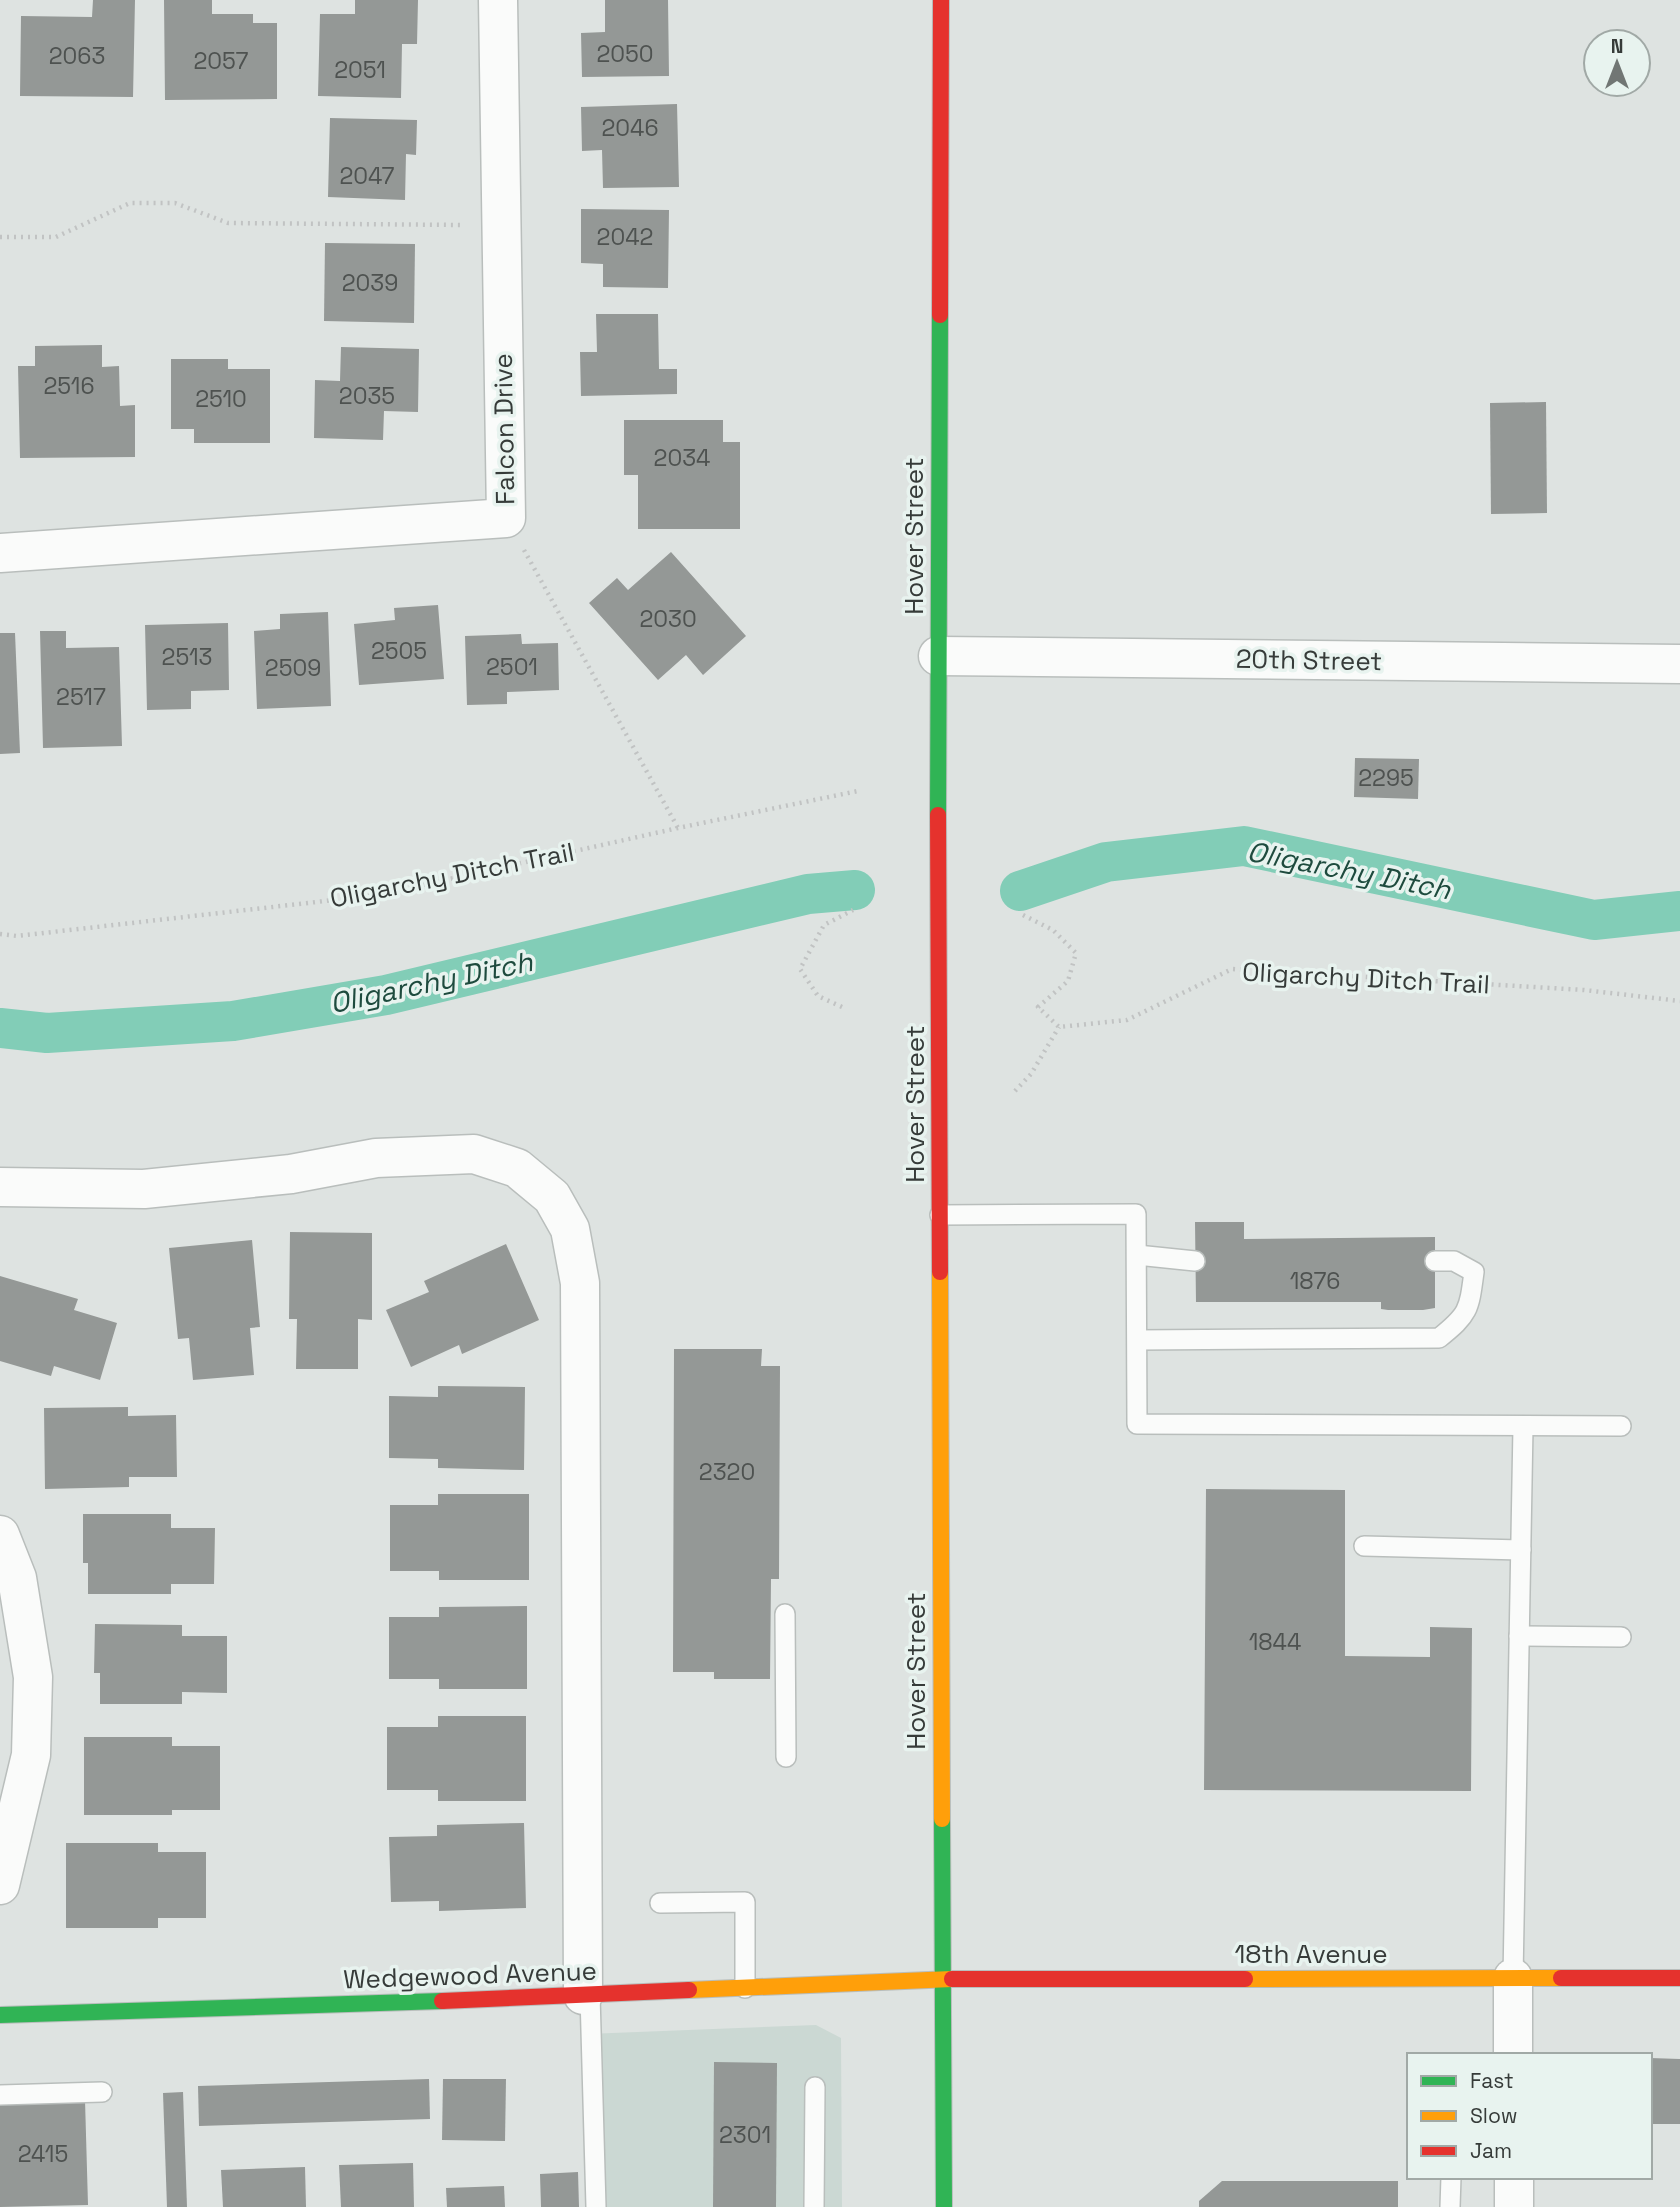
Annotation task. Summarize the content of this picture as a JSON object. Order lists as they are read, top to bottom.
{
  "streets": {
    "main road": ["Hover Street", "18th Avenue", "Wedgewood Avenue"],
    "street": ["Falcon Drive", "20th Street"],
    "path": ["Oligarchy Ditch Trail"]
  },
  "crossings": [
    ["Hover Street", "20th Street"],
    ["Hover Street", "18th Avenue"],
    ["Hover Street", "Wedgewood Avenue"],
    ["18th Avenue", "Wedgewood Avenue"]
  ],
  "water": ["Oligarchy Ditch"],
  "house_numbers": [
    "2050",
    "2063",
    "2057",
    "2051",
    "2046",
    "2047",
    "2042",
    "2039",
    "2516",
    "2035",
    "2510",
    "2034",
    "2030",
    "2505",
    "2513",
    "2501",
    "2509",
    "2517",
    "2295",
    "1876",
    "2320",
    "1844",
    "2301",
    "2415"
  ],
  "legend": ["Fast", "Slow", "Jam"],
  "north": "top"
}
